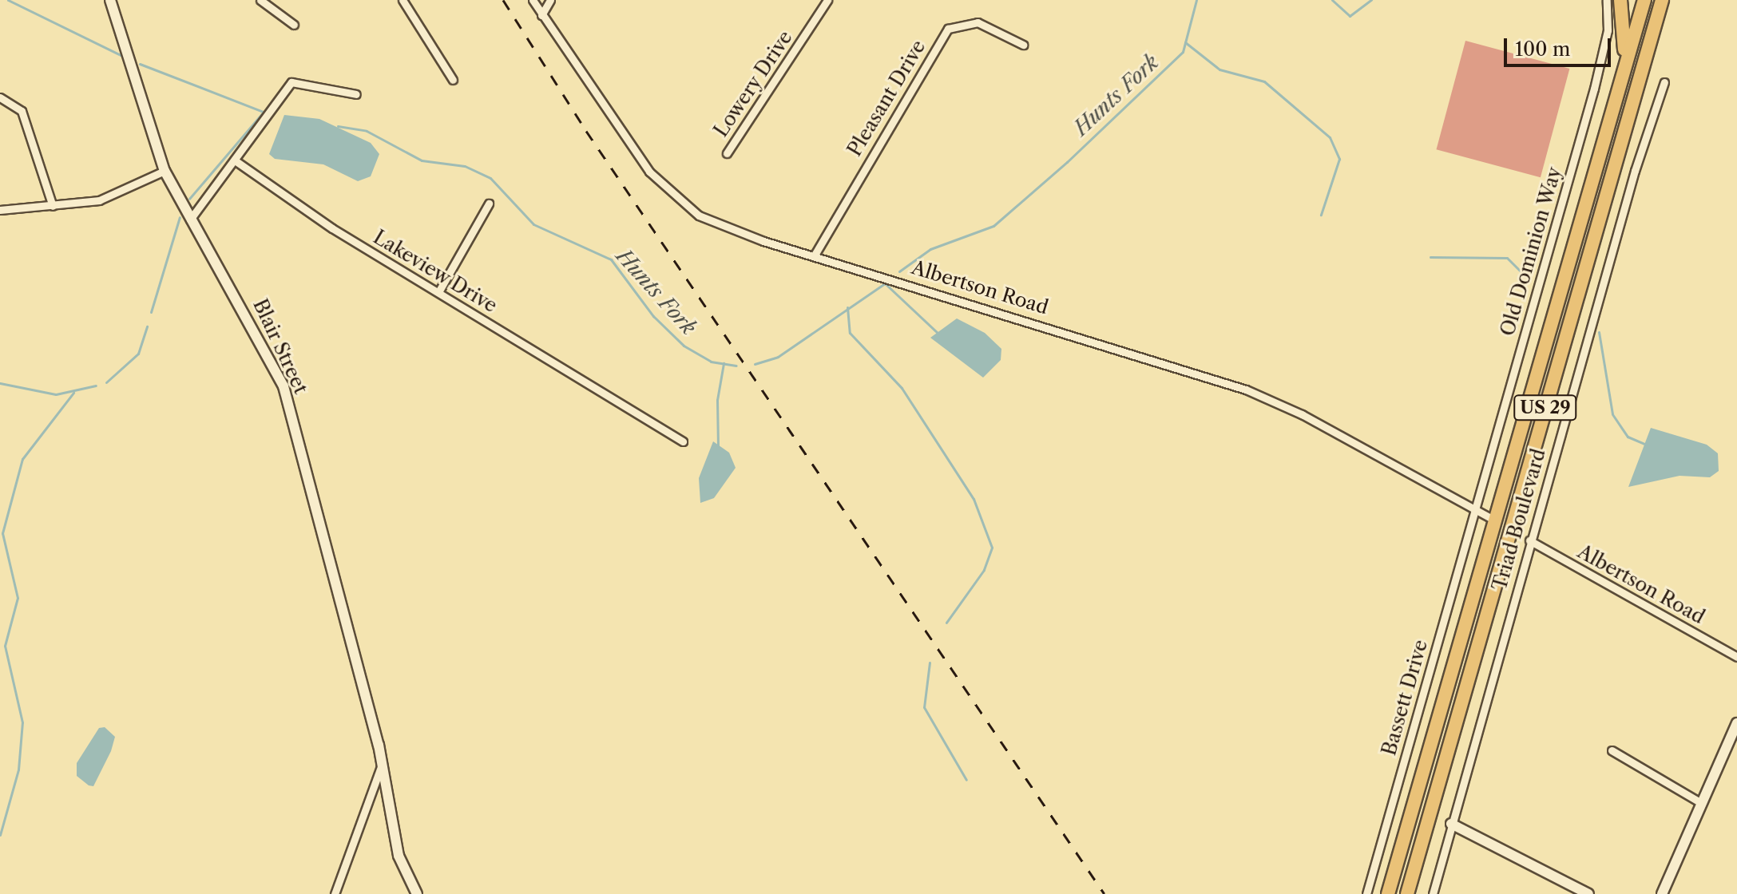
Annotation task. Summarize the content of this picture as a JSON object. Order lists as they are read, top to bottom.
{
  "streets": {
    "highway": ["US 29"],
    "street": [
      "Lowery Drive",
      "Pleasant Drive",
      "Old Dominion Way",
      "Lakeview Drive",
      "Albertson Road",
      "Blair Street",
      "Triad Boulevard",
      "Bassett Drive"
    ]
  },
  "crossings": [
    ["Pleasant Drive", "Albertson Road"],
    ["Old Dominion Way", "Albertson Road"],
    ["Old Dominion Way", "Bassett Drive"],
    ["Albertson Road", "US 29"],
    ["Albertson Road", "Triad Boulevard"],
    ["Albertson Road", "Bassett Drive"]
  ],
  "water": ["Hunts Fork"],
  "scale_bar": "100 m"
}
